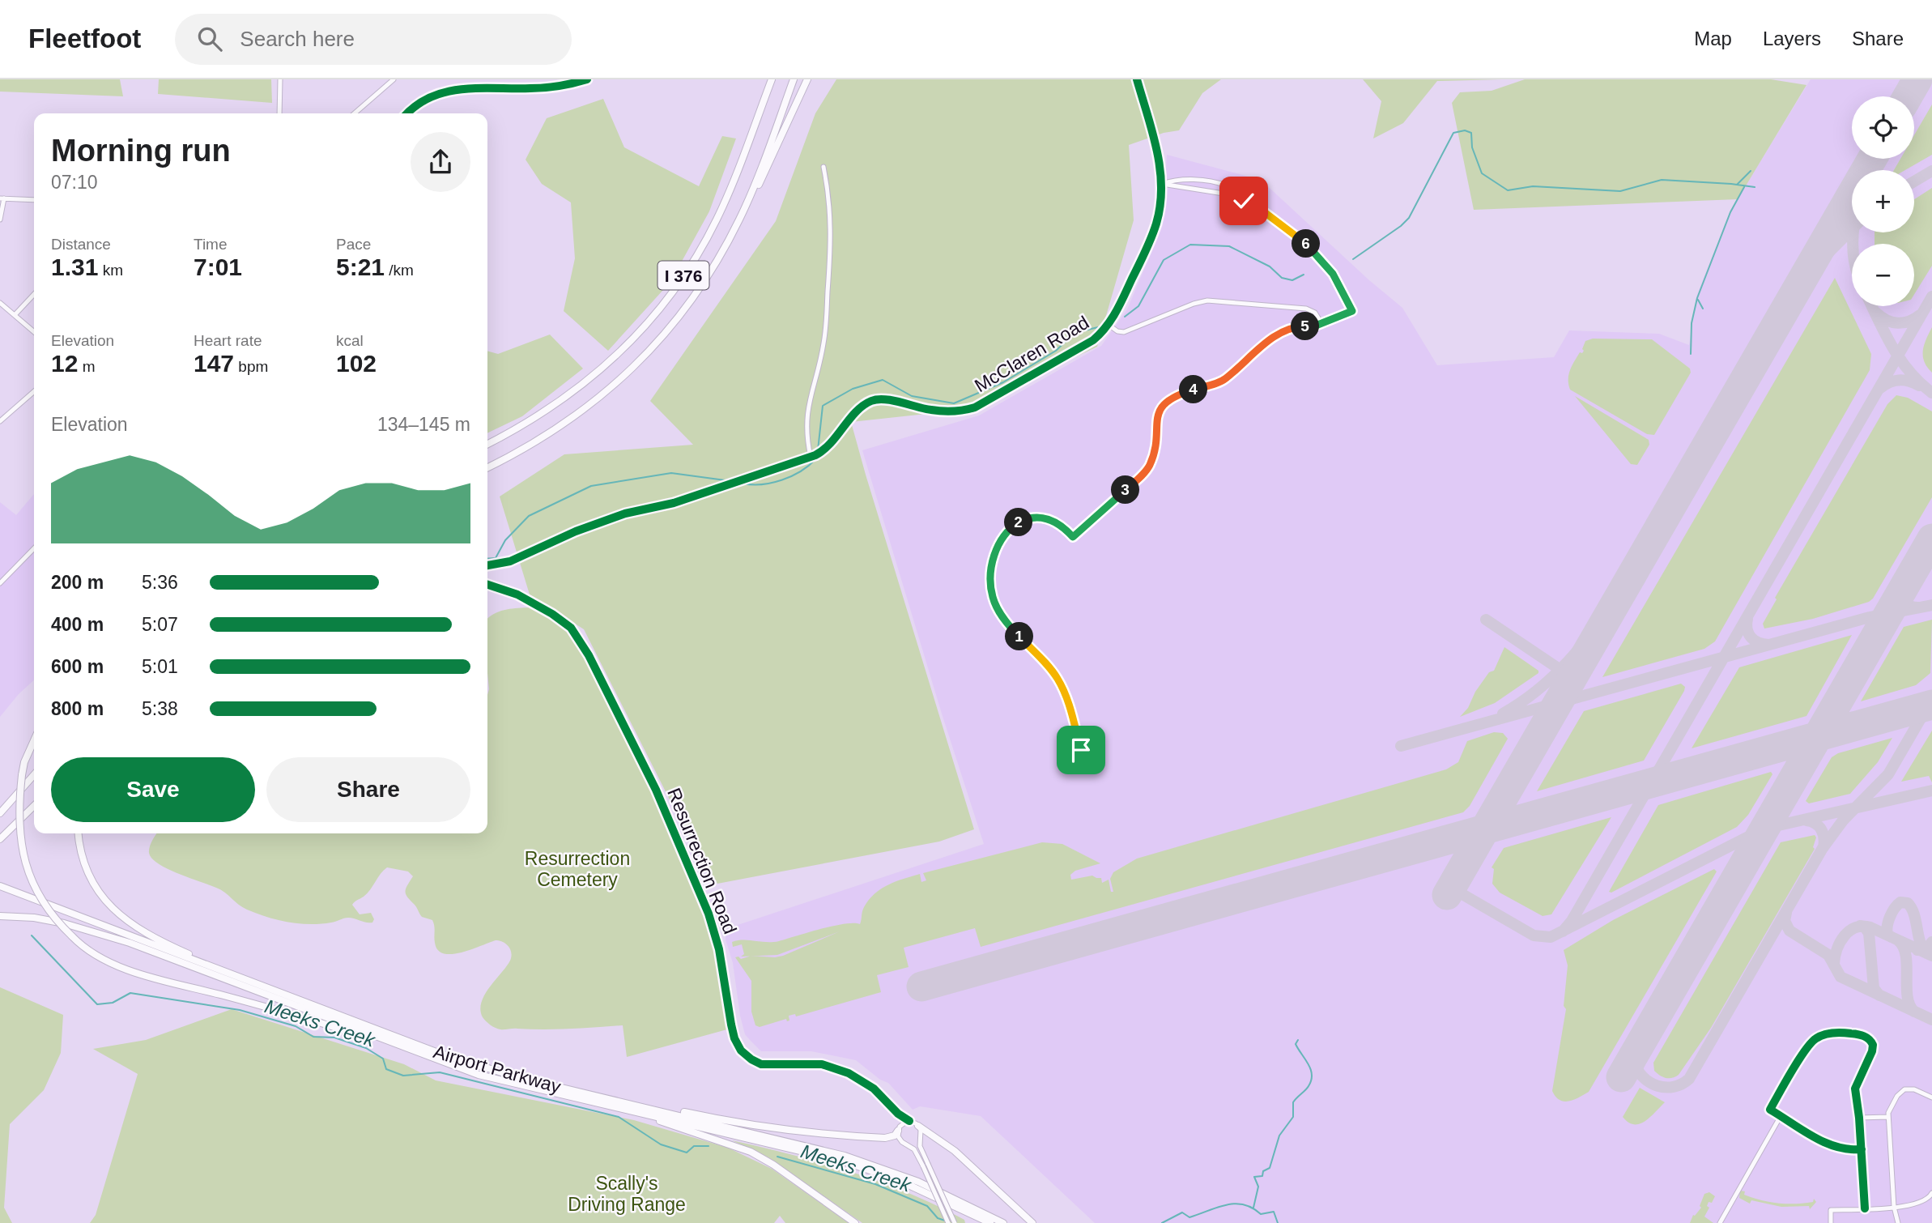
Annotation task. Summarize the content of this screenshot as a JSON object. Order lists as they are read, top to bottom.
{
  "streets": {
    "highway": ["I 376", "Airport Parkway"],
    "street": ["McClaren Road", "Resurrection Road"]
  },
  "water": ["Meeks Creek"],
  "parks": ["Resurrection Cemetery", "Scally's Driving Range"],
  "page": {
    "header": "Fleetfoot",
    "search": "Search here",
    "nav": ["Map", "Layers", "Share"],
    "map_buttons": ["+", "−"],
    "heading": ["Morning run", "07:10"],
    "stats": [
      ["Distance", "1.31 km"],
      ["Time", "7:01"],
      ["Pace", "5:21 /km"],
      ["Elevation", "12 m"],
      ["Heart rate", "147 bpm"],
      ["kcal", "102"]
    ],
    "pins": [
      "6",
      "5",
      "4",
      "3",
      "2",
      "1"
    ],
    "chart": ["Elevation", "134–145 m"],
    "list": [
      {
        "name": "200 m",
        "note": "5:36"
      },
      {
        "name": "400 m",
        "note": "5:07"
      },
      {
        "name": "600 m",
        "note": "5:01"
      },
      {
        "name": "800 m",
        "note": "5:38"
      }
    ],
    "buttons": ["Save", "Share"]
  }
}
